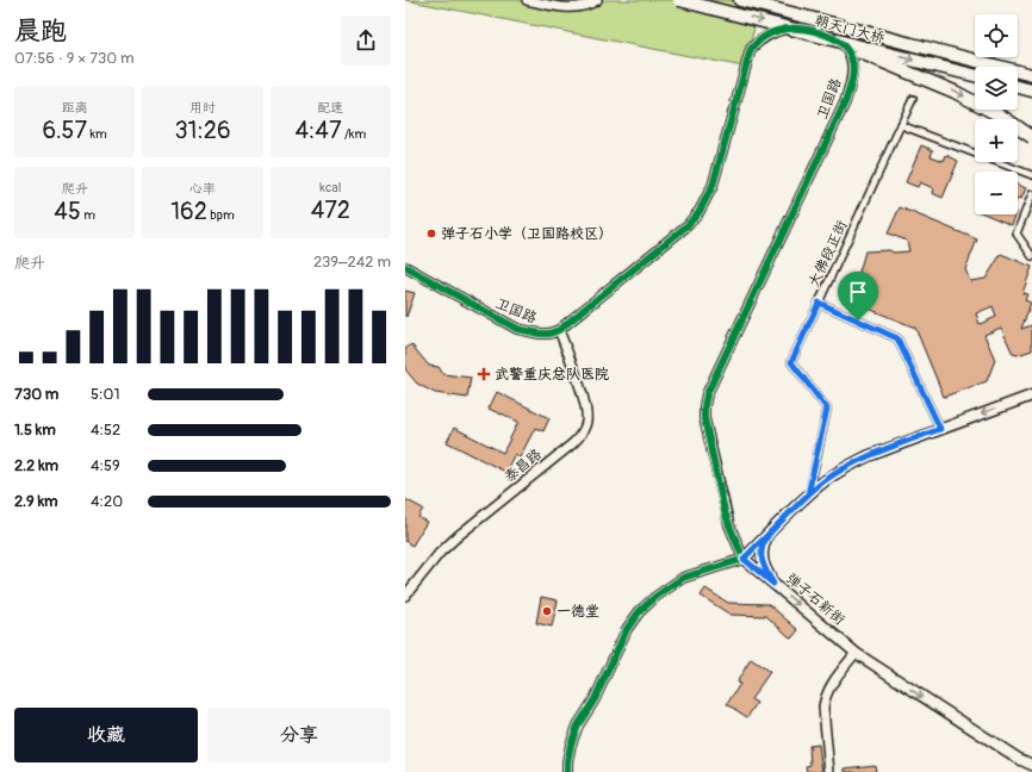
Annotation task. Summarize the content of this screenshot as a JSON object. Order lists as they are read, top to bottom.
{
  "streets": {
    "highway": ["朝天门大桥"],
    "main road": ["弹子石新街"],
    "street": ["卫国路", "大佛段正街", "泰昌路"]
  },
  "crossings": [
    ["卫国路", "泰昌路"],
    ["卫国路", "弹子石新街"]
  ],
  "one_way": ["弹子石新街"],
  "places": {
    "other": ["弹子石小学（卫国路校区）", "一德堂"],
    "health": ["武警重庆总队医院"]
  },
  "page": {
    "heading": ["晨跑", "07:56 · 9 × 730 m"],
    "map_buttons": ["+", "−"],
    "stats": [
      ["距离", "6.57 km"],
      ["用时", "31:26"],
      ["配速", "4:47 /km"],
      ["爬升", "45 m"],
      ["心率", "162 bpm"],
      ["kcal", "472"]
    ],
    "chart": ["爬升", "239–242 m"],
    "list": [
      {
        "name": "730 m",
        "note": "5:01"
      },
      {
        "name": "1.5 km",
        "note": "4:52"
      },
      {
        "name": "2.2 km",
        "note": "4:59"
      },
      {
        "name": "2.9 km",
        "note": "4:20"
      }
    ],
    "buttons": ["收藏", "分享"]
  }
}
